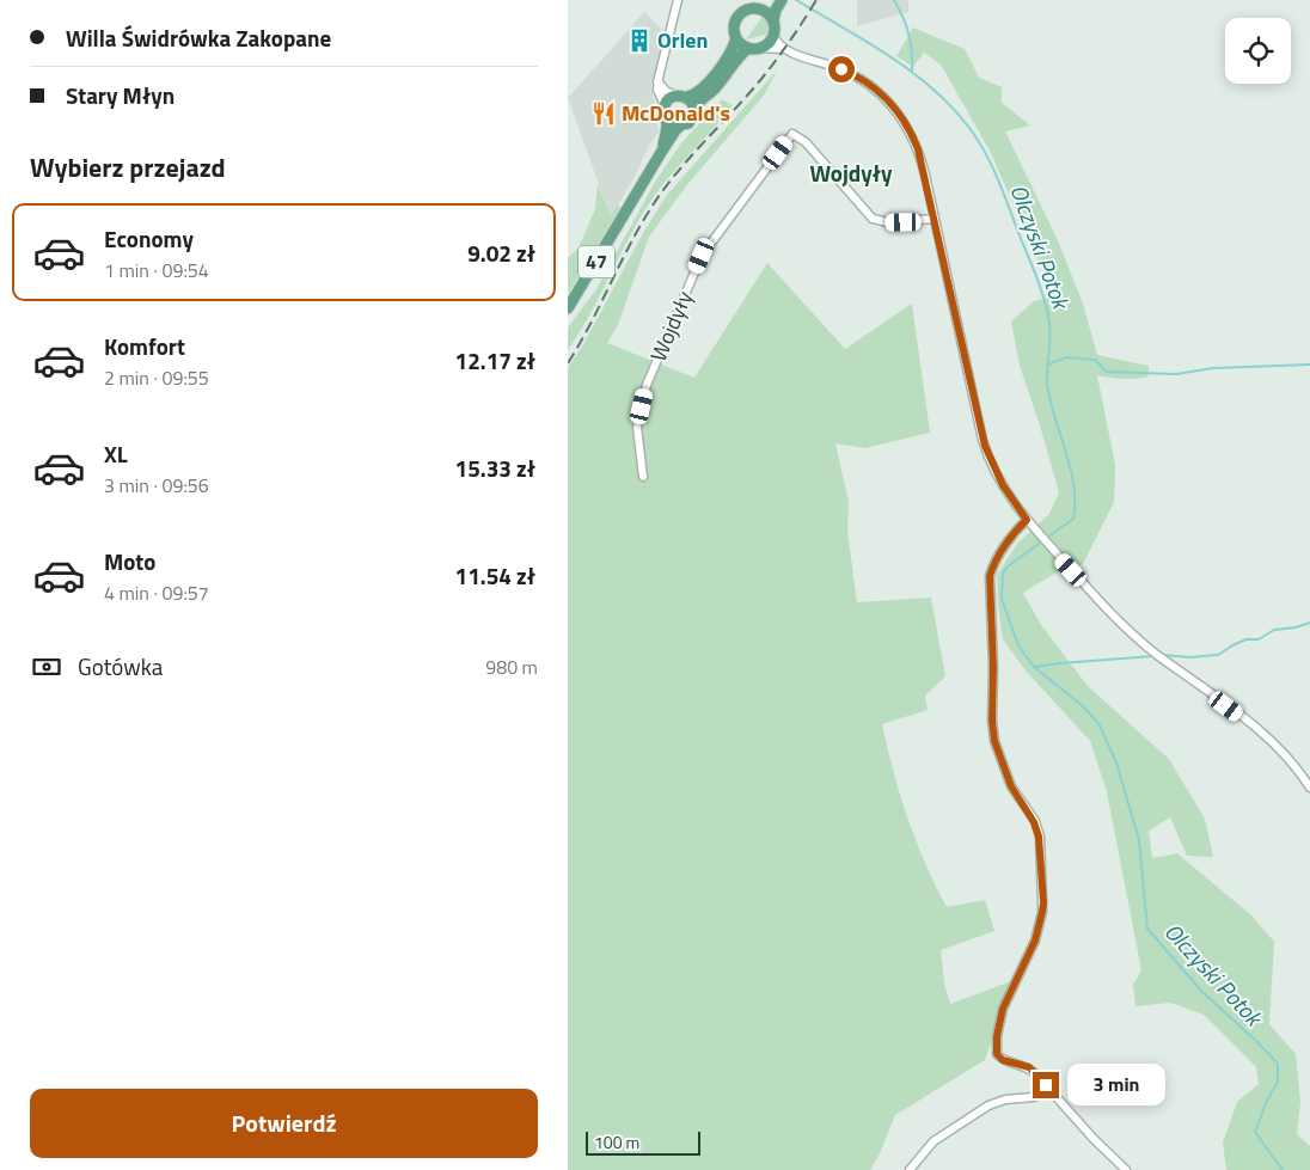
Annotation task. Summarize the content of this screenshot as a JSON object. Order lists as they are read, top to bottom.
{
  "streets": {
    "main road": ["47"],
    "street": ["Wojdyły"]
  },
  "districts": ["Wojdyły"],
  "water": ["Olczyski Potok"],
  "places": {
    "building": ["Orlen"],
    "restaurant": ["McDonald's"]
  },
  "scale_bar": "100 m",
  "page": {
    "banner": ["Willa Świdrówka Zakopane", "Stary Młyn"],
    "heading": "Wybierz przejazd",
    "list": [
      {
        "name": "Economy",
        "note": "1 min · 09:54",
        "value": "9.02 zł"
      },
      {
        "name": "Komfort",
        "note": "2 min · 09:55",
        "value": "12.17 zł"
      },
      {
        "name": "XL",
        "note": "3 min · 09:56",
        "value": "15.33 zł"
      },
      {
        "name": "Moto",
        "note": "4 min · 09:57",
        "value": "11.54 zł"
      }
    ],
    "pay": ["Gotówka", "980 m"],
    "bubble": "3 min",
    "buttons": "Potwierdź",
    "scale": "100 m"
  }
}
